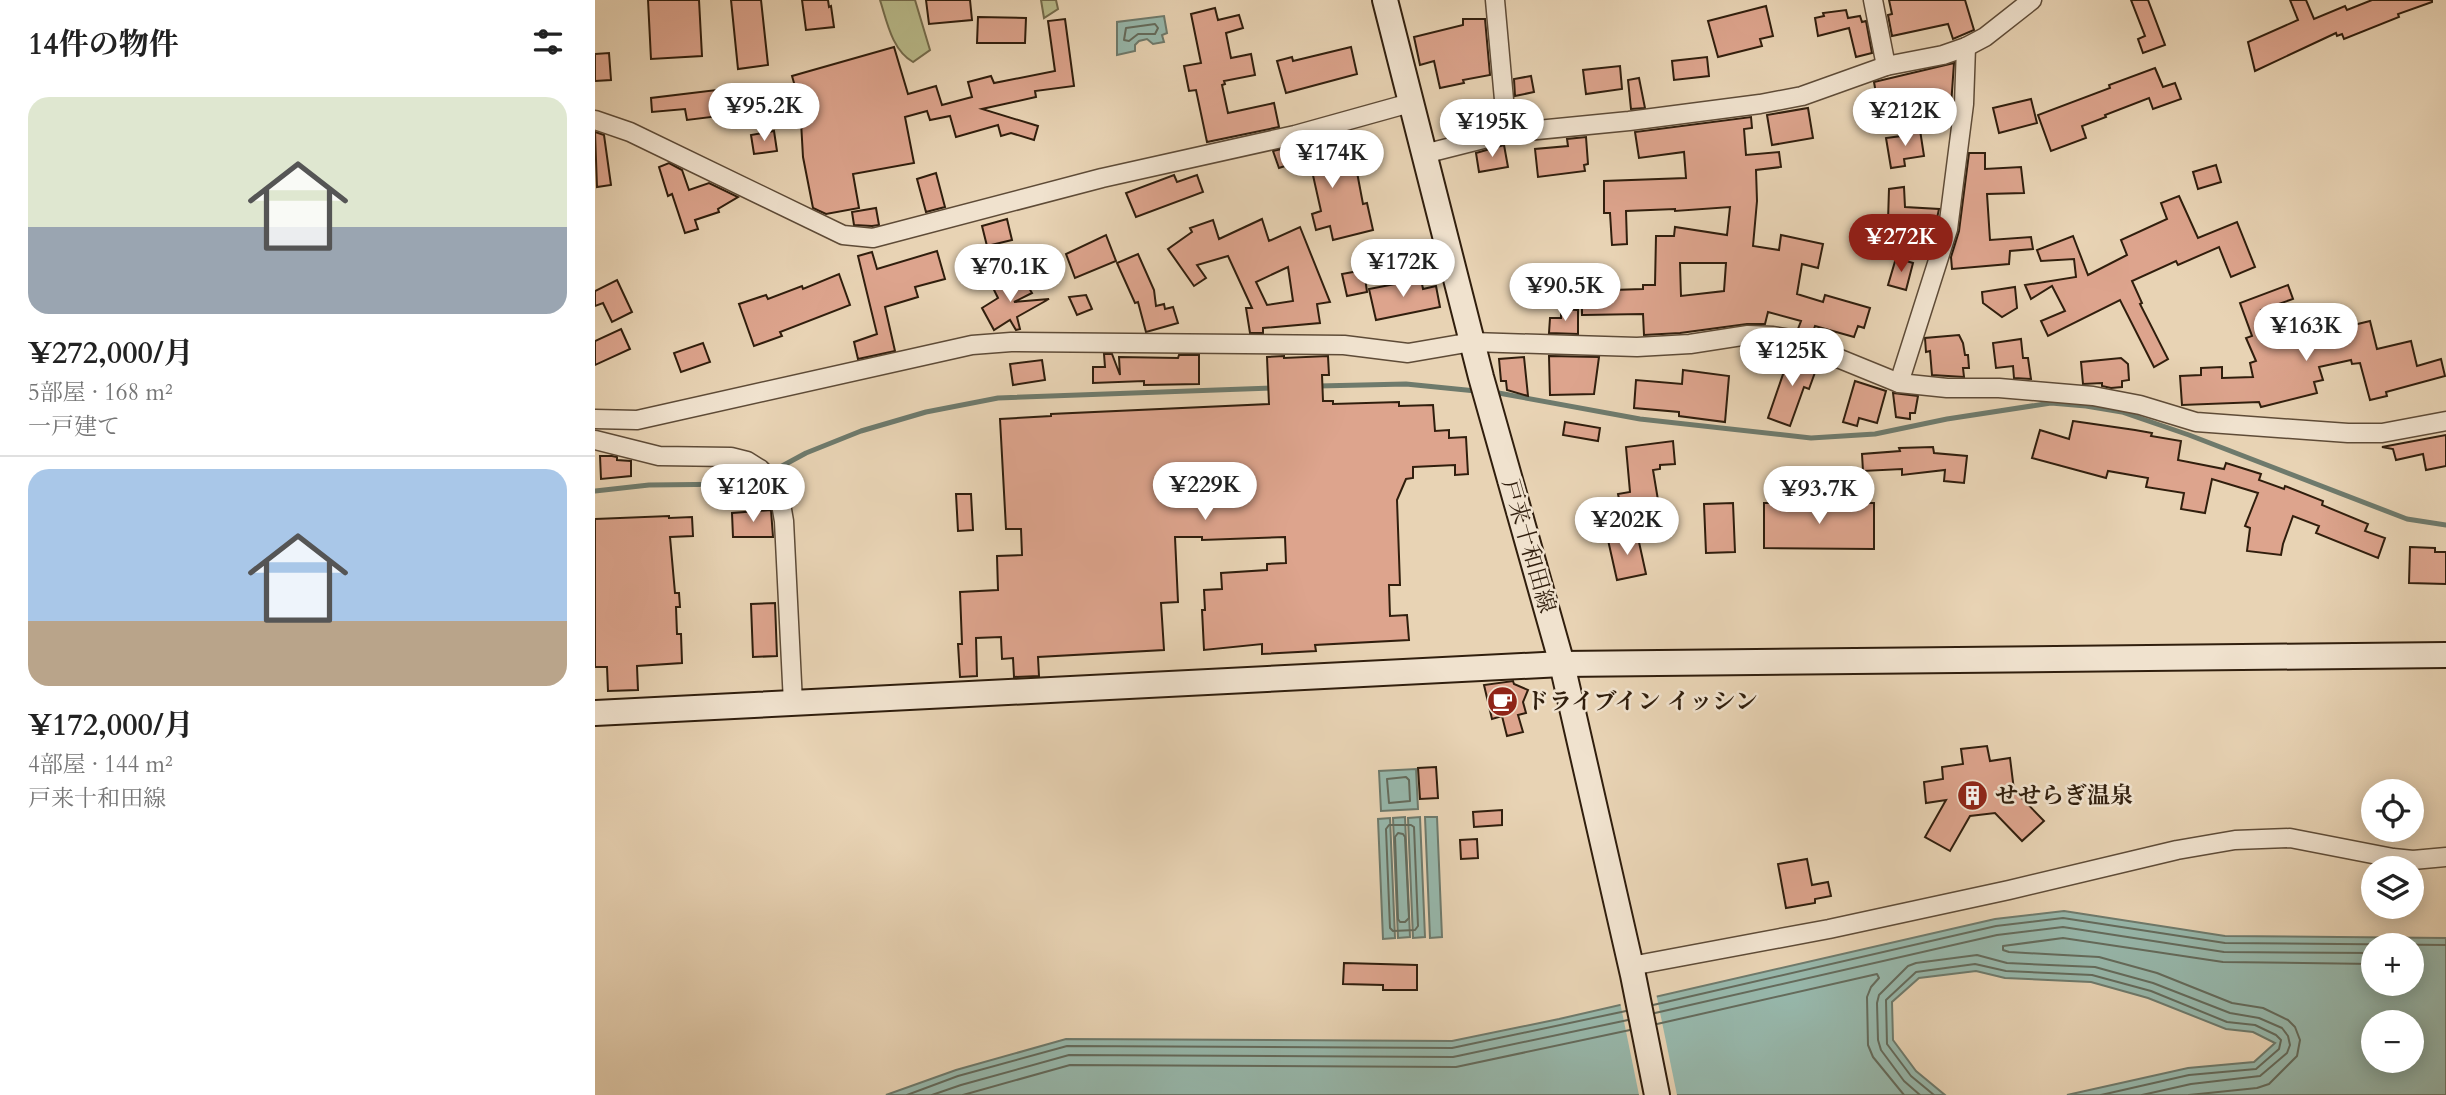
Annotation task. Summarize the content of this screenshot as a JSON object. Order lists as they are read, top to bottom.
{
  "streets": {
    "street": ["戸来十和田線"]
  },
  "places": {
    "cafe": ["ドライブイン イッシン"],
    "building": ["せせらぎ温泉"]
  },
  "page": {
    "heading": "14件の物件",
    "price": [
      "¥95.2K",
      "¥212K",
      "¥195K",
      "¥174K",
      "¥272K",
      "¥172K",
      "¥70.1K",
      "¥90.5K",
      "¥163K",
      "¥125K",
      "¥229K",
      "¥120K",
      "¥93.7K",
      "¥202K"
    ],
    "list": [
      {
        "name": "¥272,000/月",
        "note": "5部屋 · 168 m² · 一戸建て"
      },
      {
        "name": "¥172,000/月",
        "note": "4部屋 · 144 m² · 戸来十和田線"
      }
    ],
    "map_buttons": ["+", "−"]
  }
}
